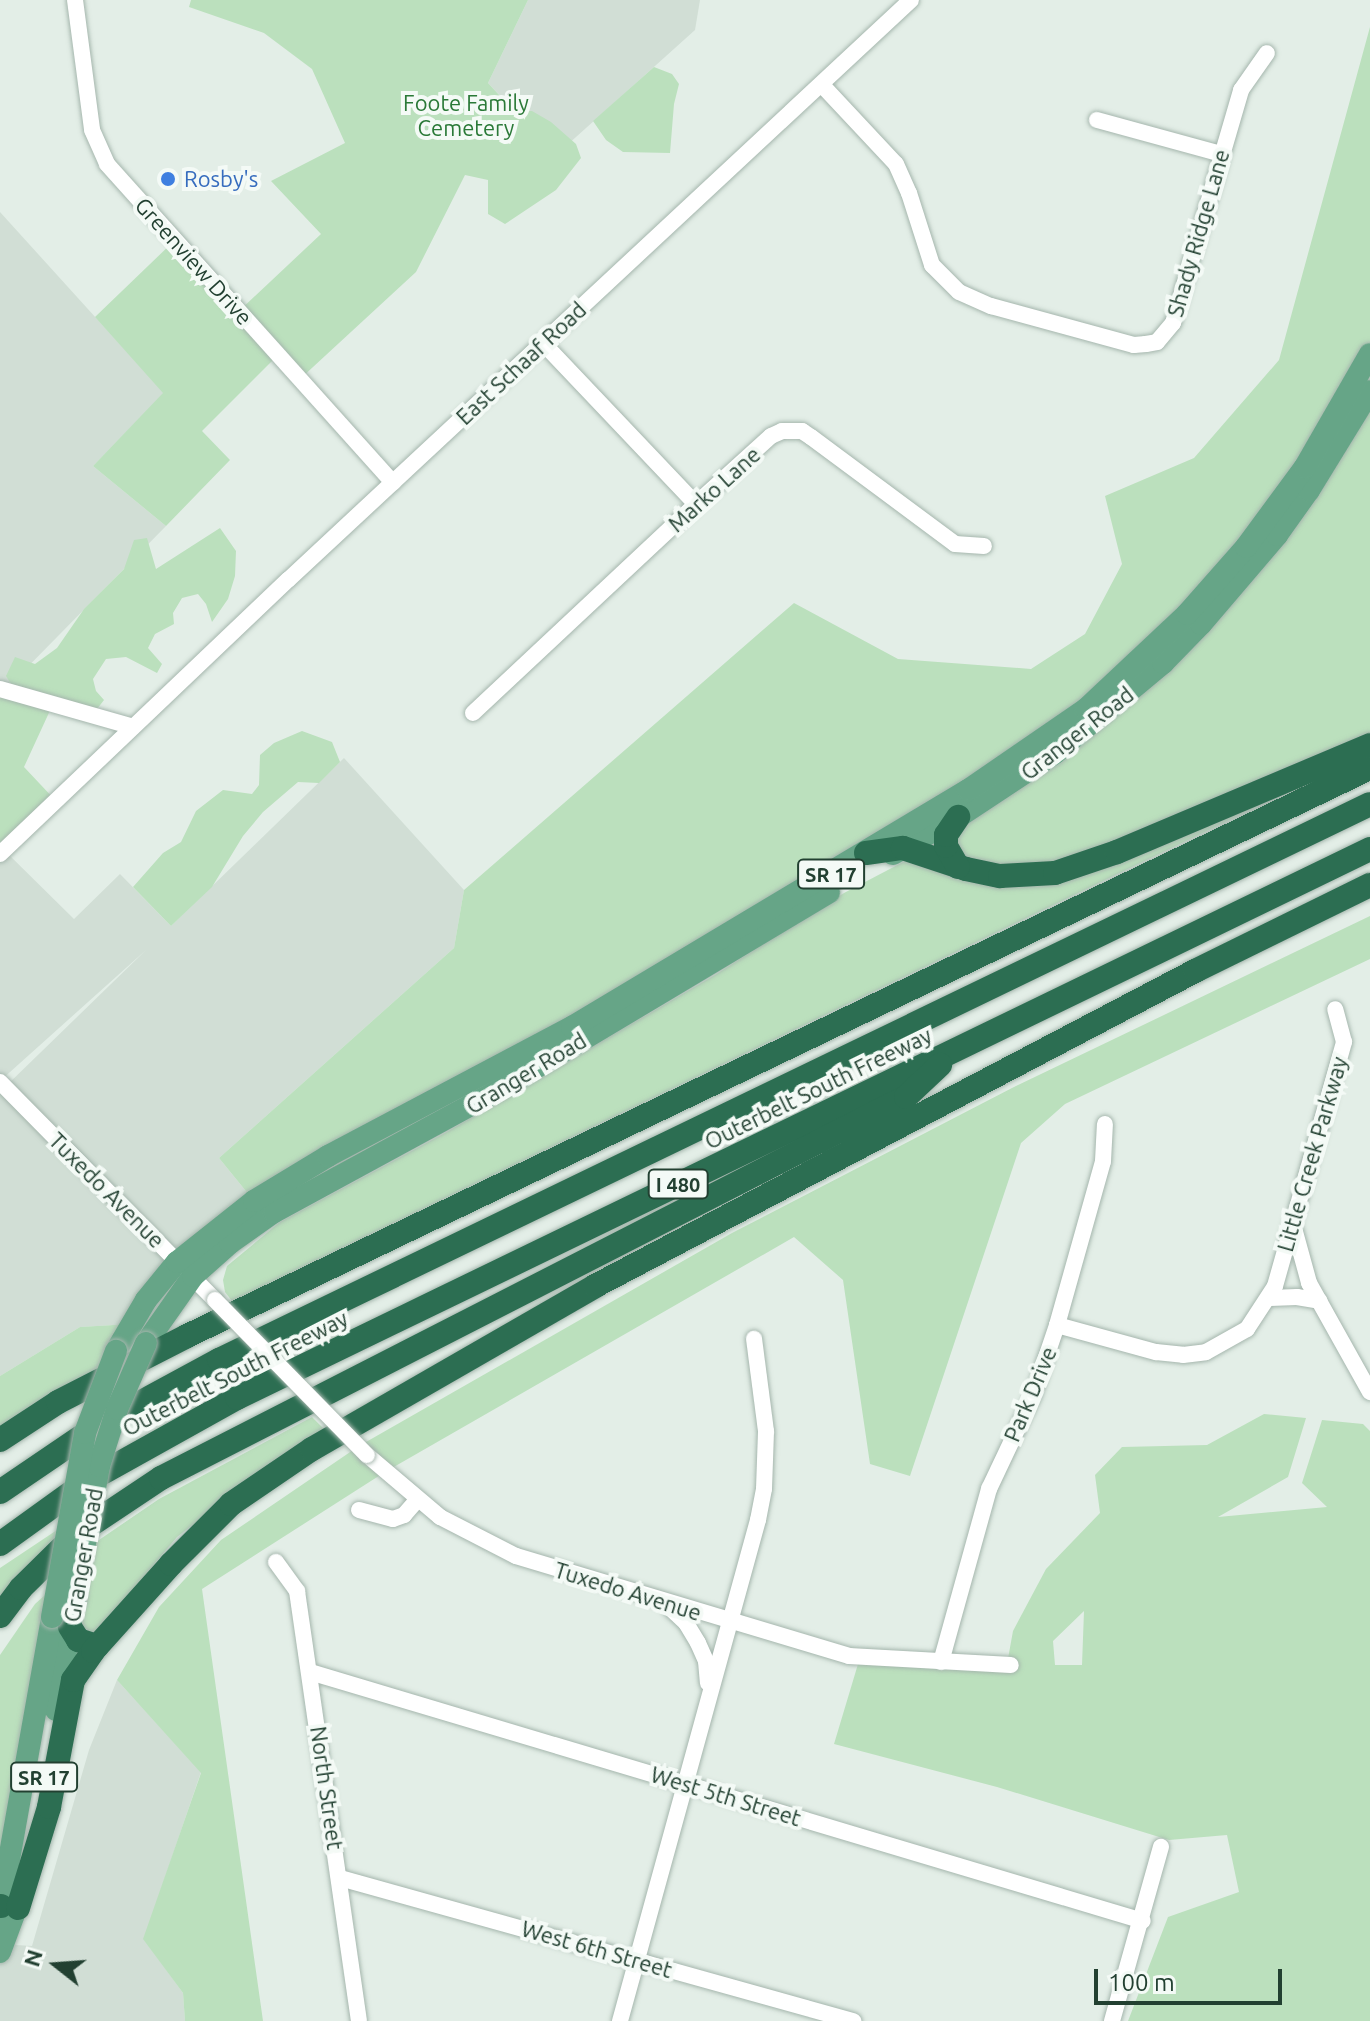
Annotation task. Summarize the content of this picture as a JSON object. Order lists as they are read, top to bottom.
{
  "streets": {
    "highway": ["Outerbelt South Freeway", "I 480"],
    "main road": ["Granger Road", "SR 17"],
    "street": [
      "Shady Ridge Lane",
      "Greenview Drive",
      "East Schaaf Road",
      "Marko Lane",
      "Little Creek Parkway",
      "Tuxedo Avenue",
      "Park Drive",
      "North Street",
      "West 5th Street",
      "West 6th Street"
    ]
  },
  "crossings": [
    ["Shady Ridge Lane", "East Schaaf Road"],
    ["Greenview Drive", "East Schaaf Road"],
    ["Granger Road", "Tuxedo Avenue"],
    ["Little Creek Parkway", "Park Drive"],
    ["Tuxedo Avenue", "West 5th Street"],
    ["Tuxedo Avenue", "West 6th Street"],
    ["North Street", "West 5th Street"],
    ["North Street", "West 6th Street"]
  ],
  "parks": ["Foote Family Cemetery"],
  "places": ["Rosby's"],
  "scale_bar": "100 m",
  "north": "left"
}
